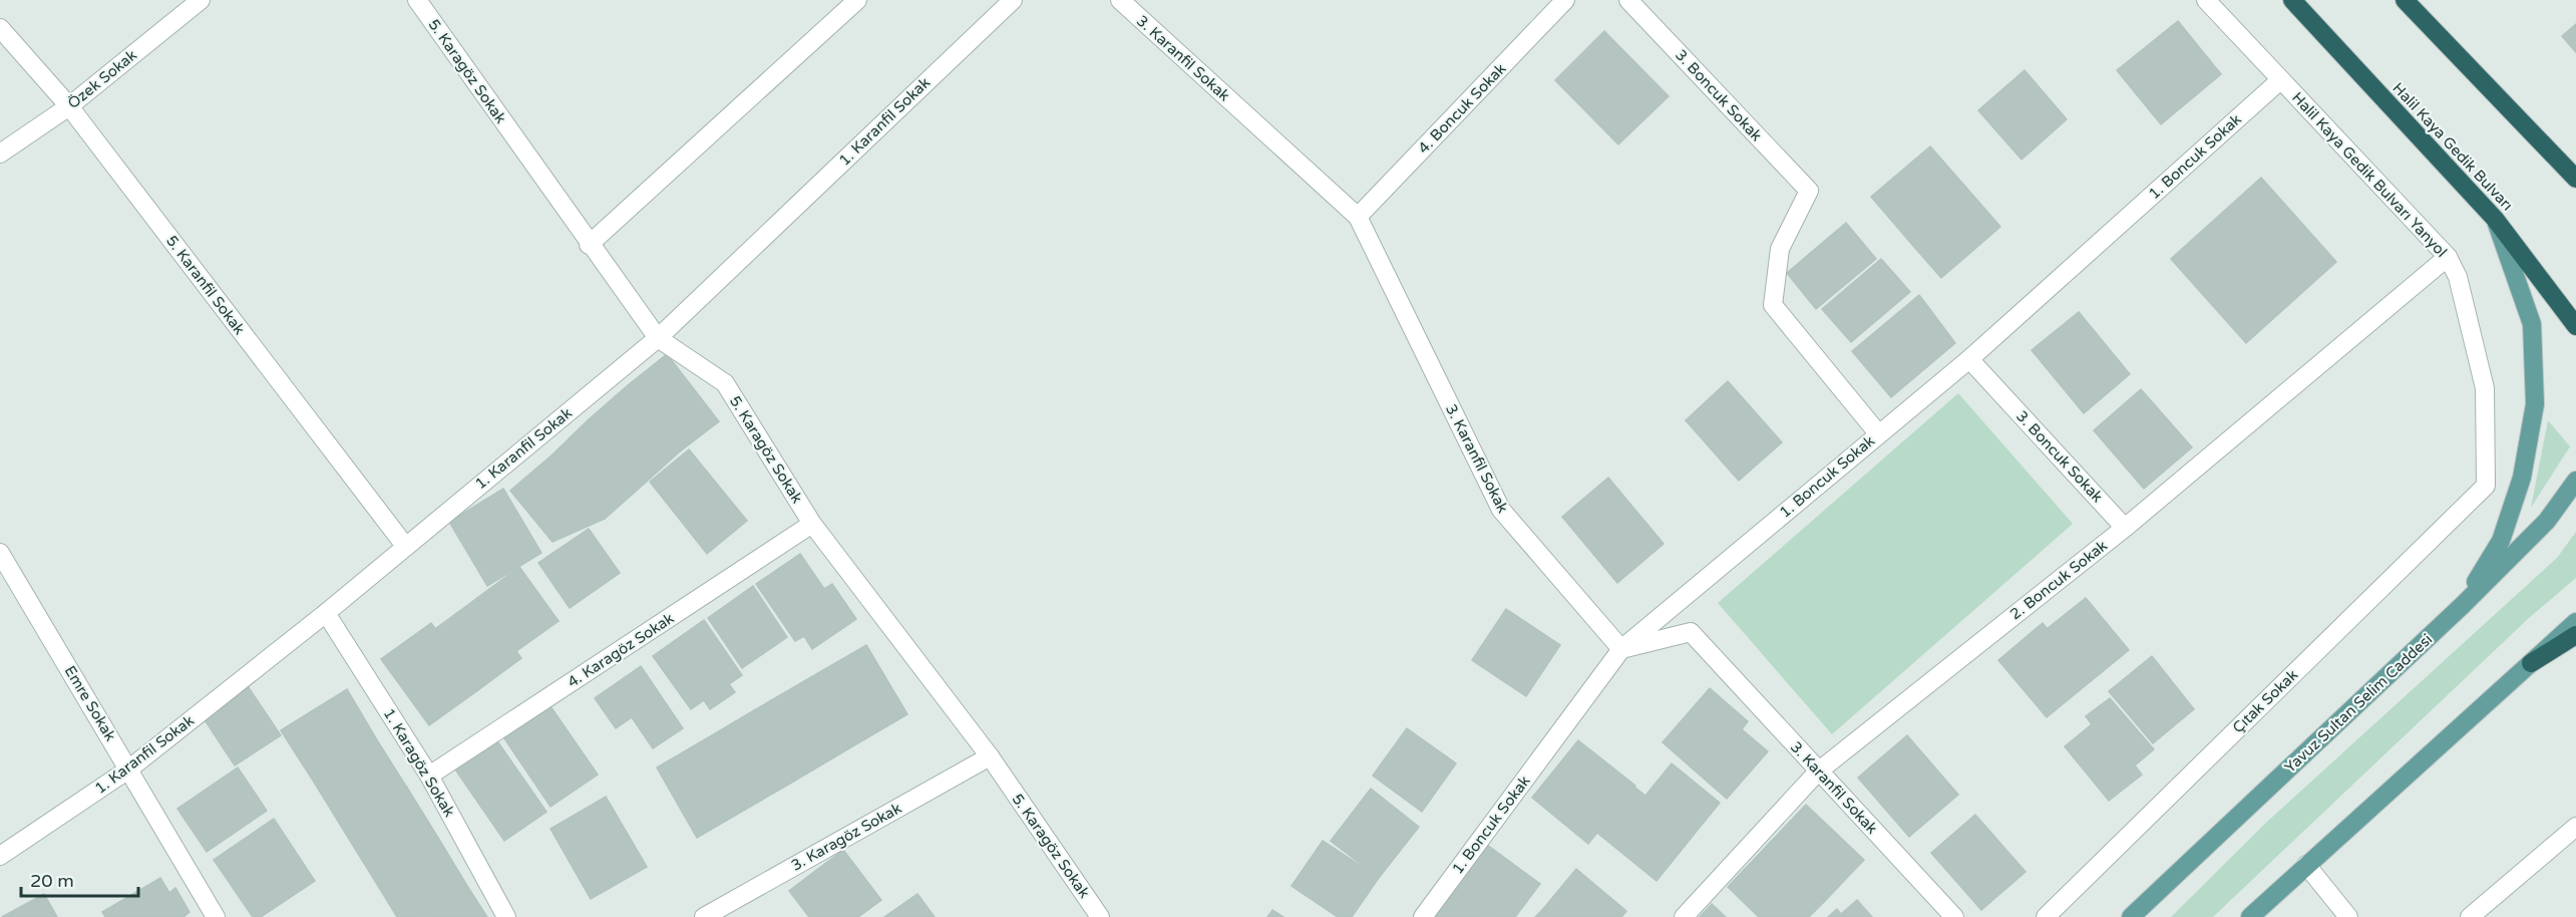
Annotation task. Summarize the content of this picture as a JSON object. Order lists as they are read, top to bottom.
{
  "streets": {
    "highway": ["Halil Kaya Gedik Bulvarı"],
    "main road": ["Yavuz Sultan Selim Caddesi"],
    "street": [
      "3. Karanfil Sokak",
      "5. Karagöz Sokak",
      "Özek Sokak",
      "3. Boncuk Sokak",
      "4. Boncuk Sokak",
      "1. Karanfil Sokak",
      "1. Boncuk Sokak",
      "Halil Kaya Gedik Bulvarı Yanyol",
      "5. Karanfil Sokak",
      "2. Boncuk Sokak",
      "4. Karagöz Sokak",
      "Çıtak Sokak",
      "Emre Sokak",
      "1. Karagöz Sokak",
      "3. Karagöz Sokak"
    ]
  },
  "crossings": [
    ["3. Karanfil Sokak", "4. Boncuk Sokak"],
    ["3. Karanfil Sokak", "1. Boncuk Sokak"],
    ["3. Karanfil Sokak", "2. Boncuk Sokak"],
    ["5. Karagöz Sokak", "1. Karanfil Sokak"],
    ["5. Karagöz Sokak", "4. Karagöz Sokak"],
    ["5. Karagöz Sokak", "3. Karagöz Sokak"],
    ["Özek Sokak", "5. Karanfil Sokak"],
    ["3. Boncuk Sokak", "1. Boncuk Sokak"],
    ["3. Boncuk Sokak", "2. Boncuk Sokak"],
    ["1. Karanfil Sokak", "5. Karanfil Sokak"],
    ["1. Karanfil Sokak", "Emre Sokak"],
    ["1. Karanfil Sokak", "1. Karagöz Sokak"],
    ["1. Boncuk Sokak", "Halil Kaya Gedik Bulvarı Yanyol"],
    ["Halil Kaya Gedik Bulvarı Yanyol", "2. Boncuk Sokak"],
    ["Halil Kaya Gedik Bulvarı Yanyol", "Çıtak Sokak"],
    ["4. Karagöz Sokak", "1. Karagöz Sokak"]
  ],
  "scale_bar": "20 m"
}
